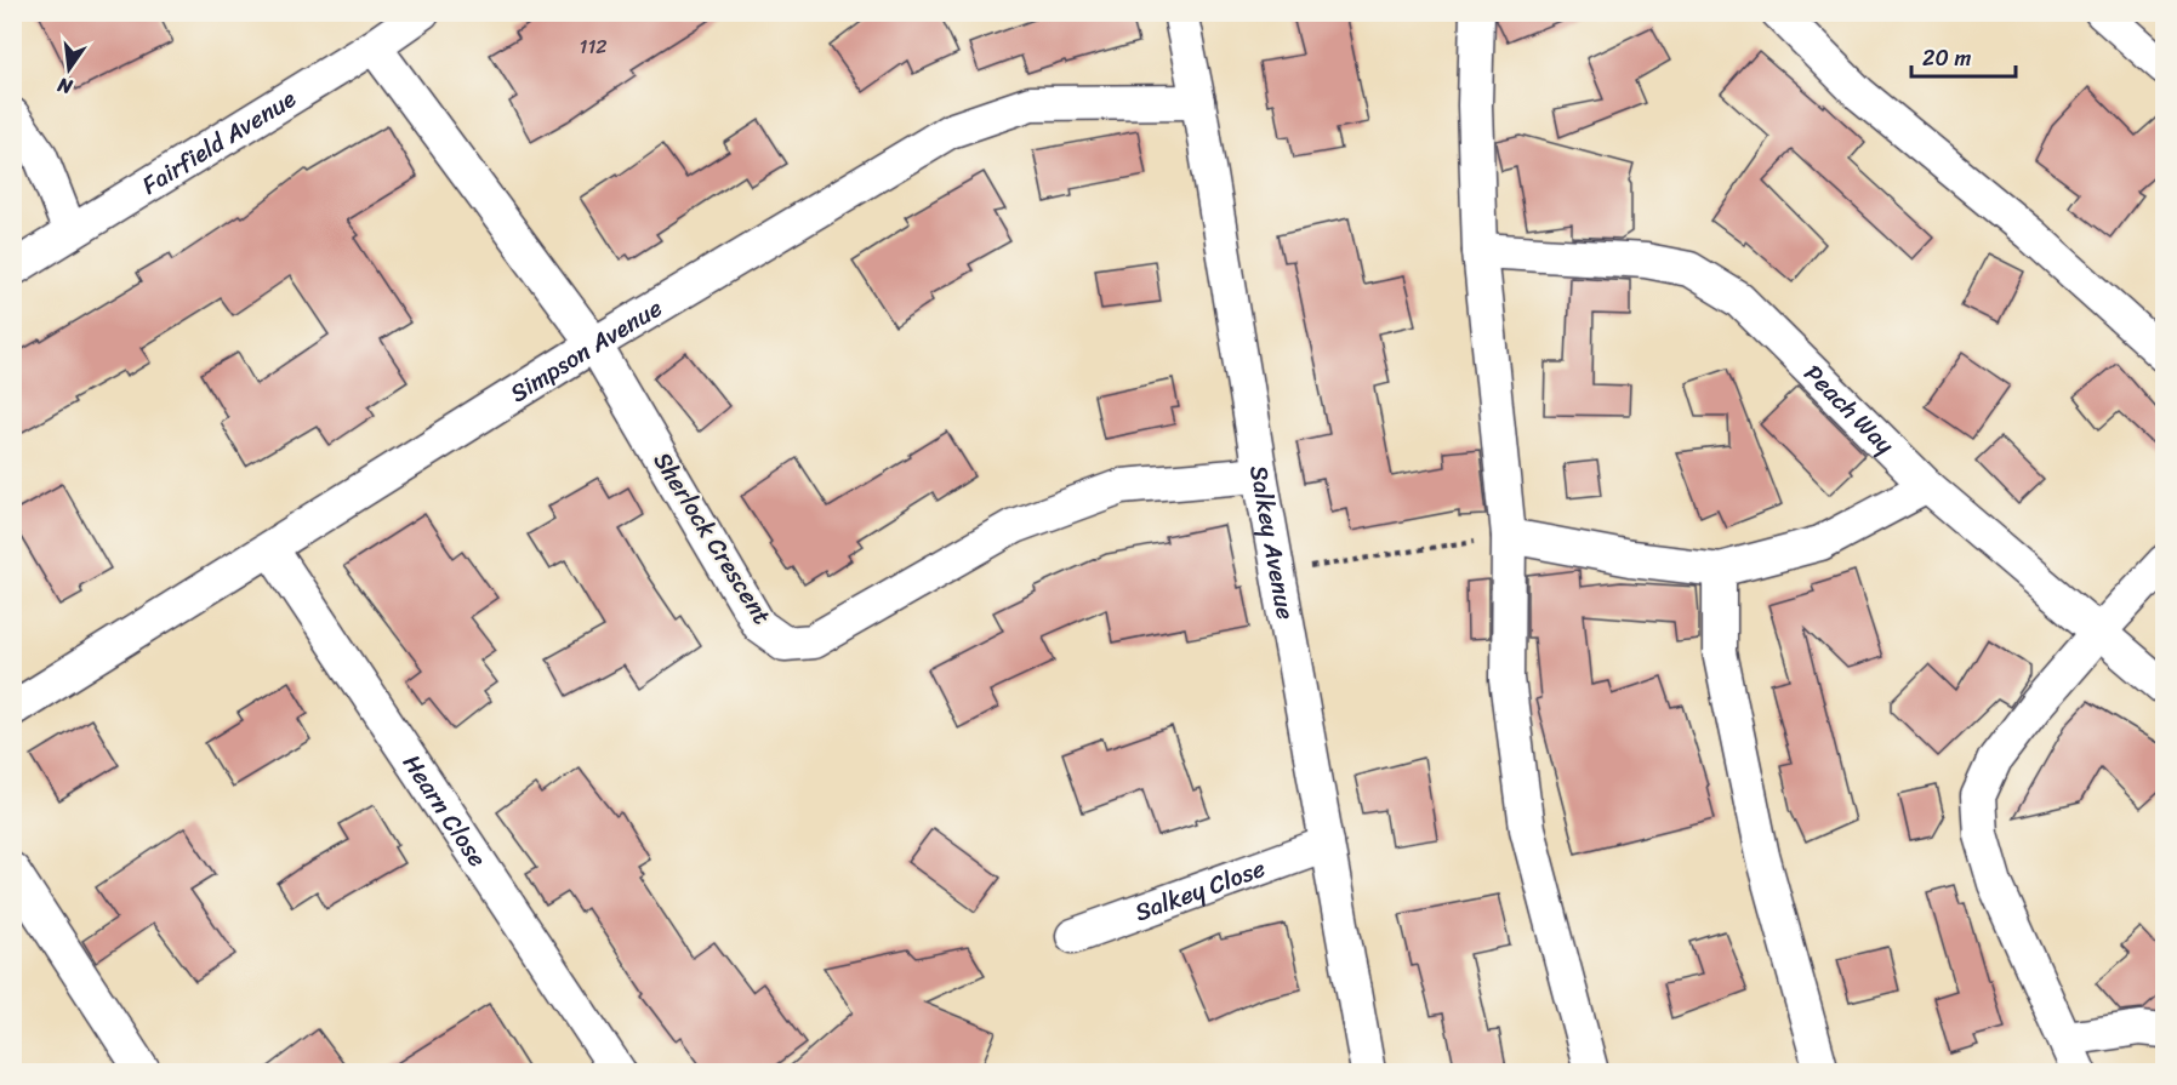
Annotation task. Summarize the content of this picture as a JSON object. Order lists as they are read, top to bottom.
{
  "streets": {
    "street": [
      "Fairfield Avenue",
      "Simpson Avenue",
      "Peach Way",
      "Sherlock Crescent",
      "Salkey Avenue",
      "Hearn Close",
      "Salkey Close"
    ]
  },
  "crossings": [
    ["Fairfield Avenue", "Sherlock Crescent"],
    ["Simpson Avenue", "Sherlock Crescent"],
    ["Simpson Avenue", "Salkey Avenue"],
    ["Simpson Avenue", "Hearn Close"],
    ["Sherlock Crescent", "Salkey Avenue"],
    ["Salkey Avenue", "Salkey Close"]
  ],
  "house_numbers": ["112"],
  "scale_bar": "20 m",
  "north": "bottom"
}
